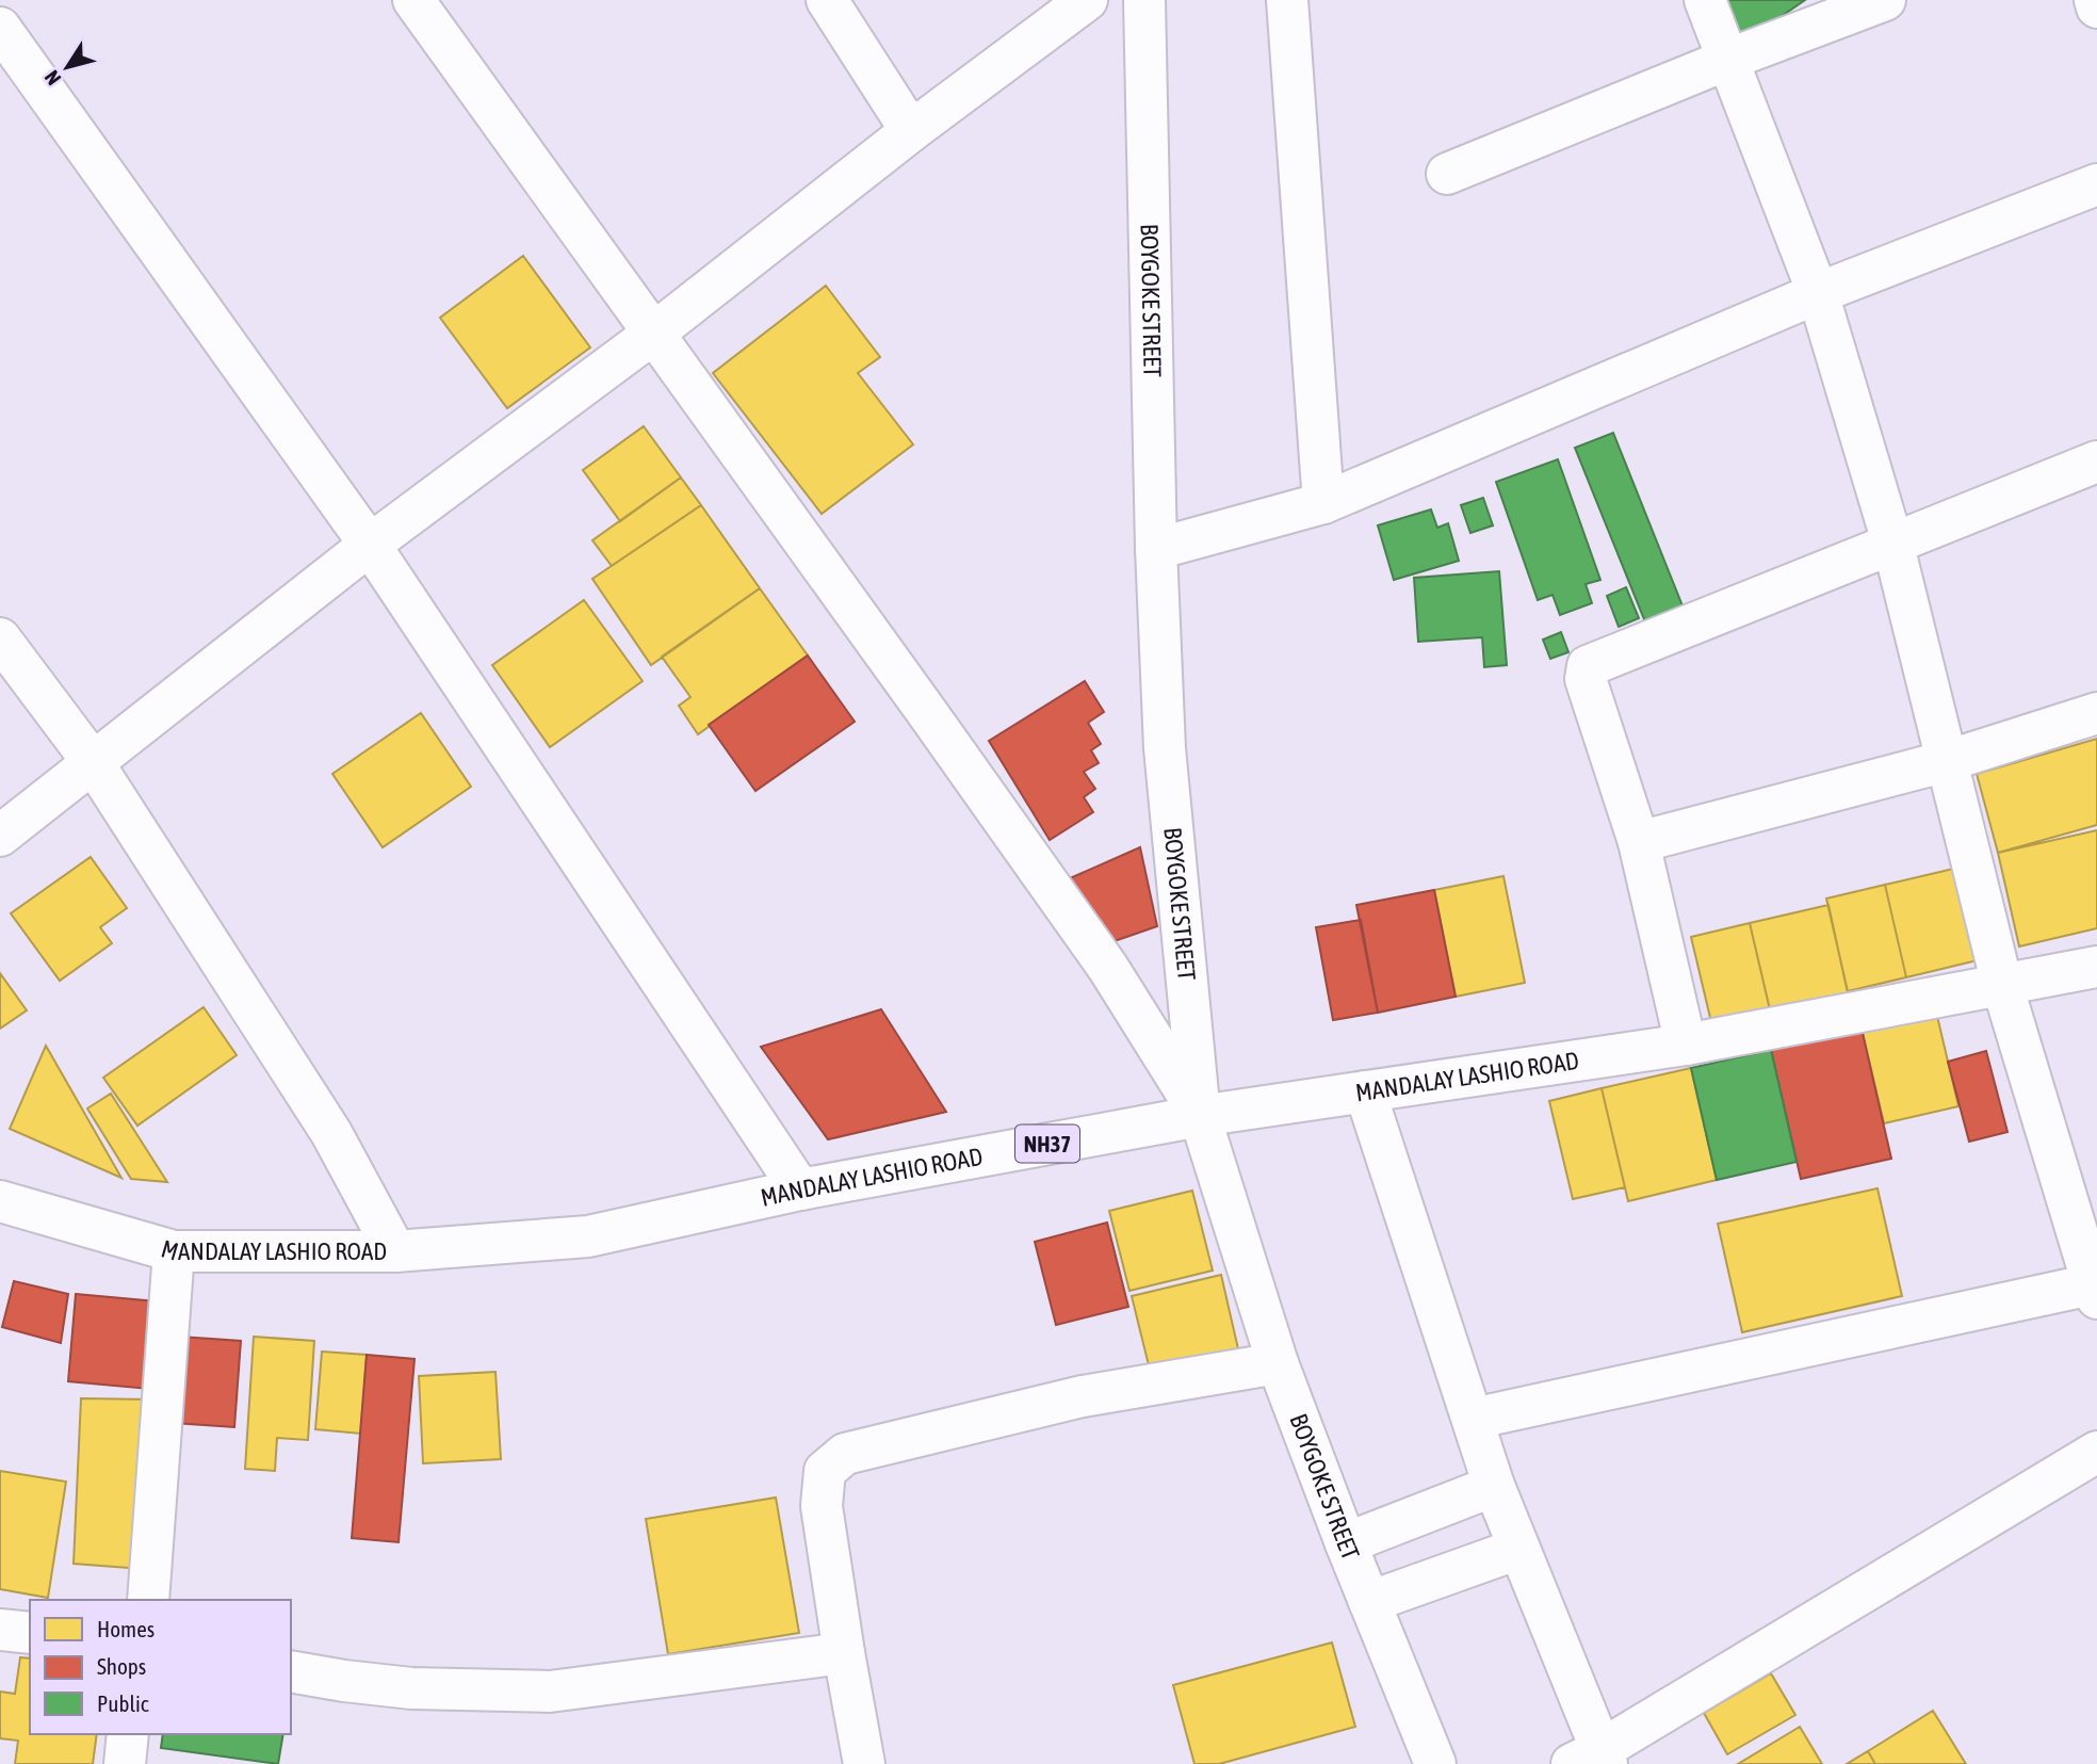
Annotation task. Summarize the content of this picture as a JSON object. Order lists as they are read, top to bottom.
{
  "streets": {
    "main road": ["BOYGOKE STREET", "MANDALAY LASHIO ROAD", "NH37"]
  },
  "crossings": [
    ["BOYGOKE STREET", "MANDALAY LASHIO ROAD"]
  ],
  "legend": ["Homes", "Shops", "Public"],
  "north": "bottom left"
}
